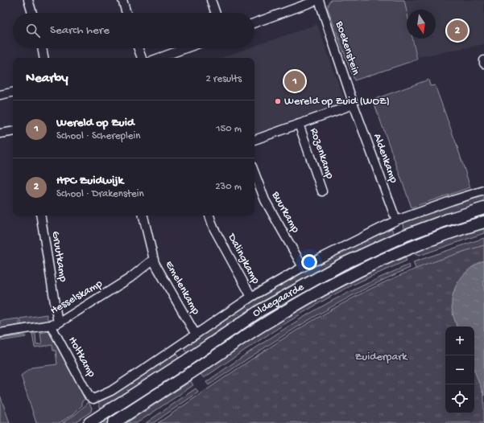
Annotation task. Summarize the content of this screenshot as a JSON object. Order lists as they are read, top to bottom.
{
  "streets": {
    "main road": ["Oldegaarde"],
    "street": [
      "Boekenstein",
      "Rozenkamp",
      "Aldenkamp",
      "Buurkamp",
      "Gruutkamp",
      "Dalingkamp",
      "Emelenkamp",
      "Hesselskamp",
      "Holtkamp"
    ]
  },
  "crossings": [
    ["Boekenstein", "Aldenkamp"],
    ["Aldenkamp", "Oldegaarde"],
    ["Buurkamp", "Oldegaarde"],
    ["Gruutkamp", "Hesselskamp"],
    ["Gruutkamp", "Holtkamp"],
    ["Dalingkamp", "Oldegaarde"],
    ["Emelenkamp", "Hesselskamp"],
    ["Emelenkamp", "Oldegaarde"],
    ["Hesselskamp", "Holtkamp"],
    ["Oldegaarde", "Holtkamp"]
  ],
  "parks": ["Zuiderpark"],
  "places": ["Wereld op Zuid (WOZ)"],
  "north": "bottom",
  "page": {
    "search": "Search here",
    "pins": ["2", "1"],
    "heading": ["Nearby", "2 results"],
    "list": [
      {
        "mark": "1",
        "name": "Wereld op Zuid",
        "note": "School · Schereplein",
        "value": "150 m"
      },
      {
        "mark": "2",
        "name": "HPC Zuidwijk",
        "note": "School · Drakenstein",
        "value": "230 m"
      }
    ],
    "map_buttons": ["+", "−"]
  }
}
